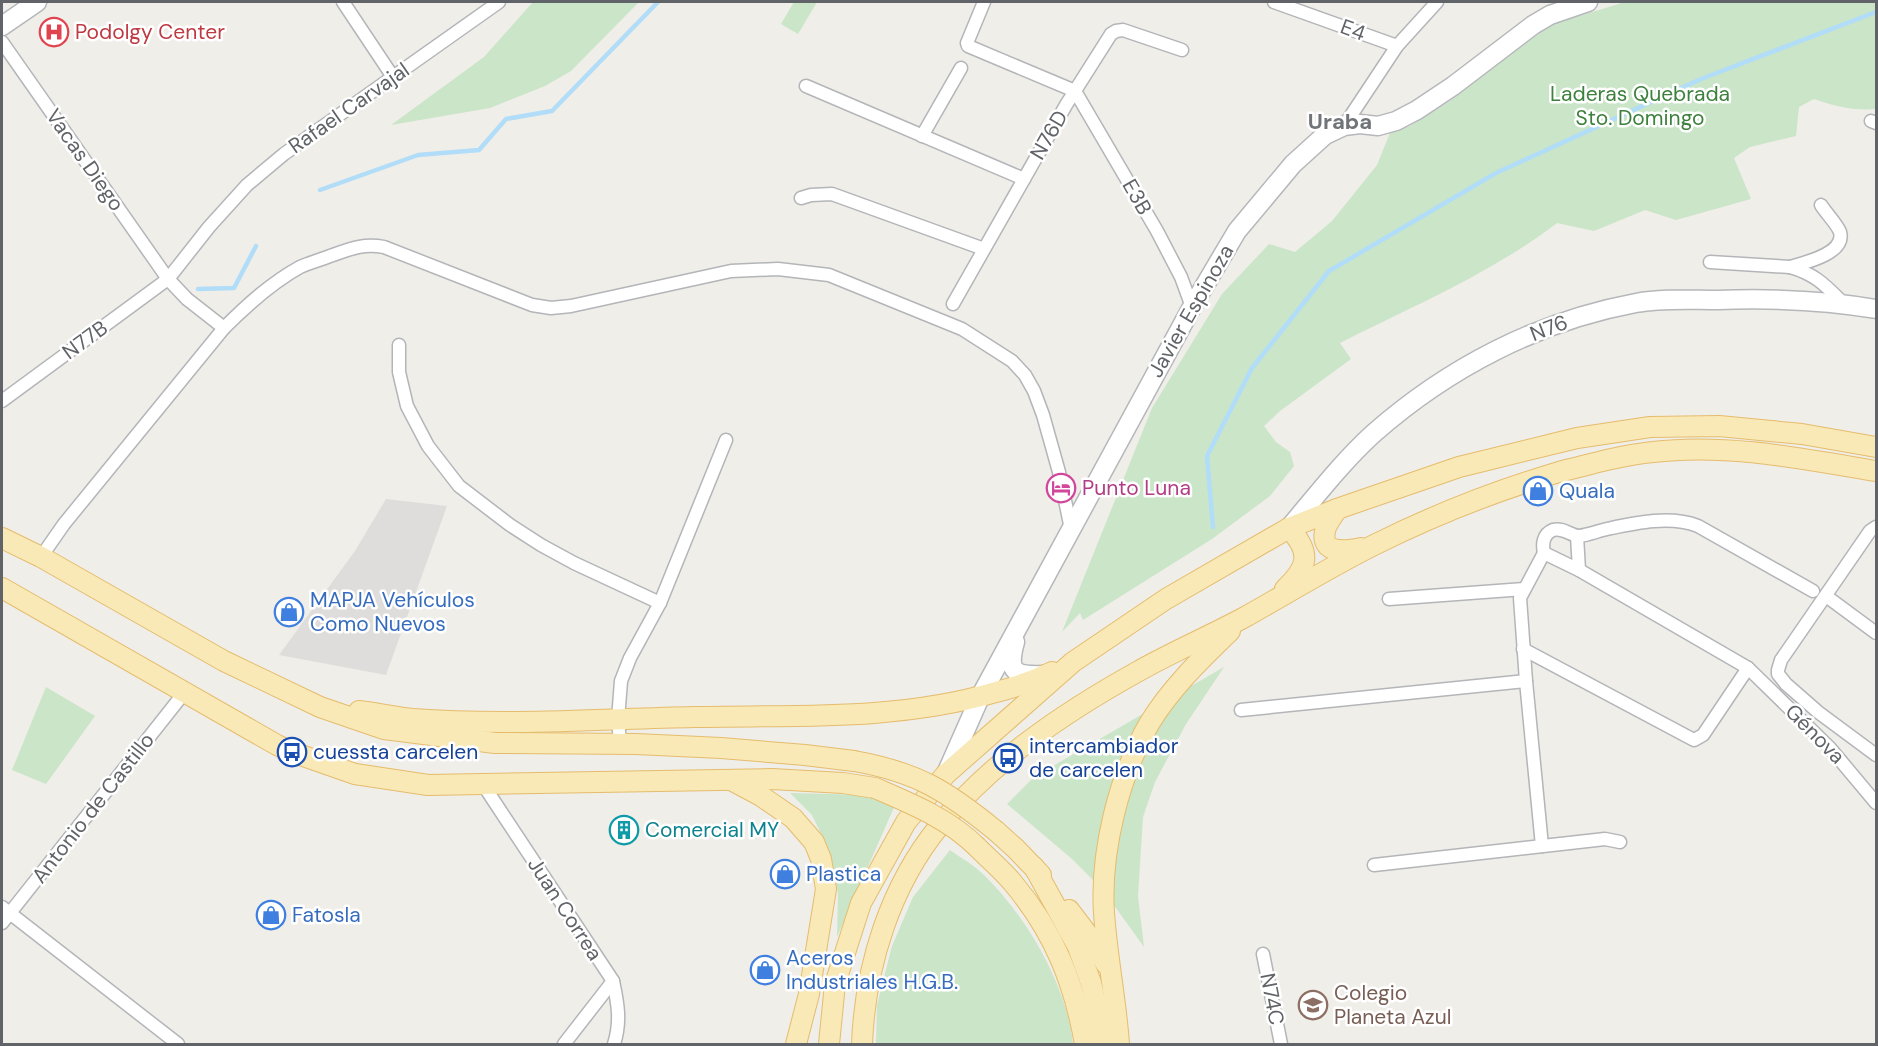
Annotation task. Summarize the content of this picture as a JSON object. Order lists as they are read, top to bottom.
{
  "streets": {
    "street": [
      "E4",
      "Rafael Carvajal",
      "N76D",
      "Vacas Diego",
      "E3B",
      "Javier Espinoza",
      "N76",
      "N77B",
      "Génova",
      "Antonio de Castillo",
      "Juan Correa",
      "N74C"
    ]
  },
  "crossings": [
    ["Rafael Carvajal", "Vacas Diego"],
    ["Rafael Carvajal", "N77B"],
    ["N76D", "E3B"],
    ["Vacas Diego", "N77B"],
    ["E3B", "Javier Espinoza"]
  ],
  "districts": ["Uraba"],
  "parks": ["Laderas Quebrada Sto. Domingo"],
  "places": {
    "hospital": ["Podolgy Center"],
    "hotel": ["Punto Luna"],
    "shop": [
      "Quala",
      "MAPJA Vehículos Como Nuevos",
      "Plastica",
      "Fatosla",
      "Aceros Industriales H.G.B."
    ],
    "bus stop": ["cuessta carcelen", "intercambiador de carcelen"],
    "building": ["Comercial MY"],
    "school or university": ["Colegio Planeta Azul"]
  }
}
